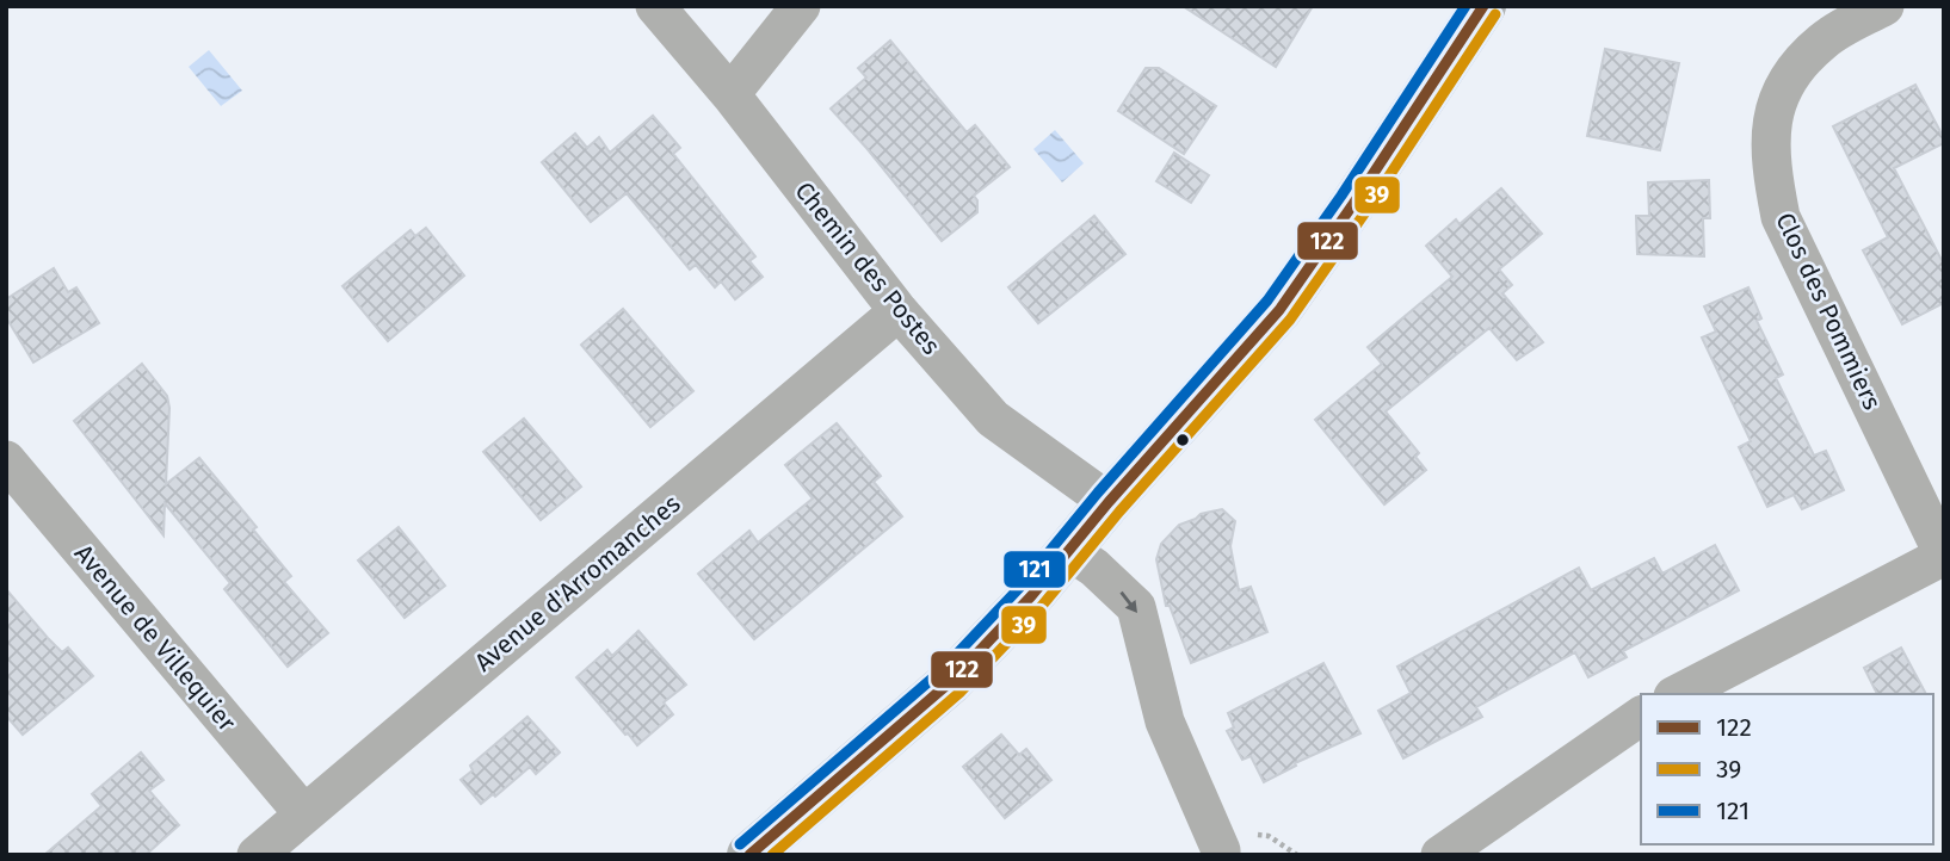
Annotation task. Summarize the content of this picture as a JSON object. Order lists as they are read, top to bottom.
{
  "streets": {
    "street": [
      "Chemin des Postes",
      "Clos des Pommiers",
      "Avenue d'Arromanches",
      "Avenue de Villequier"
    ]
  },
  "crossings": [
    ["Chemin des Postes", "Avenue d'Arromanches"],
    ["Avenue d'Arromanches", "Avenue de Villequier"]
  ],
  "lines": ["transit line 122", "transit line 121", "transit line 39"],
  "legend": ["122", "39", "121"]
}
